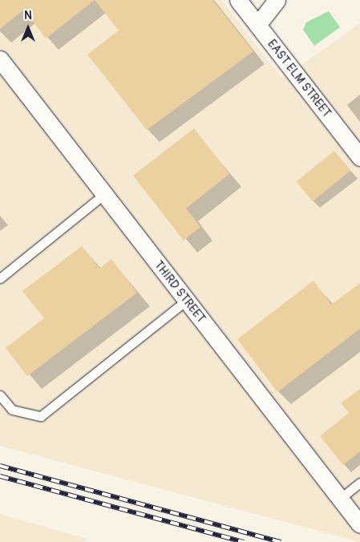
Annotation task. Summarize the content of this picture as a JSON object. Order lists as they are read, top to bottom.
{
  "streets": {
    "street": ["EAST ELM STREET", "THIRD STREET"]
  },
  "north": "top"
}
